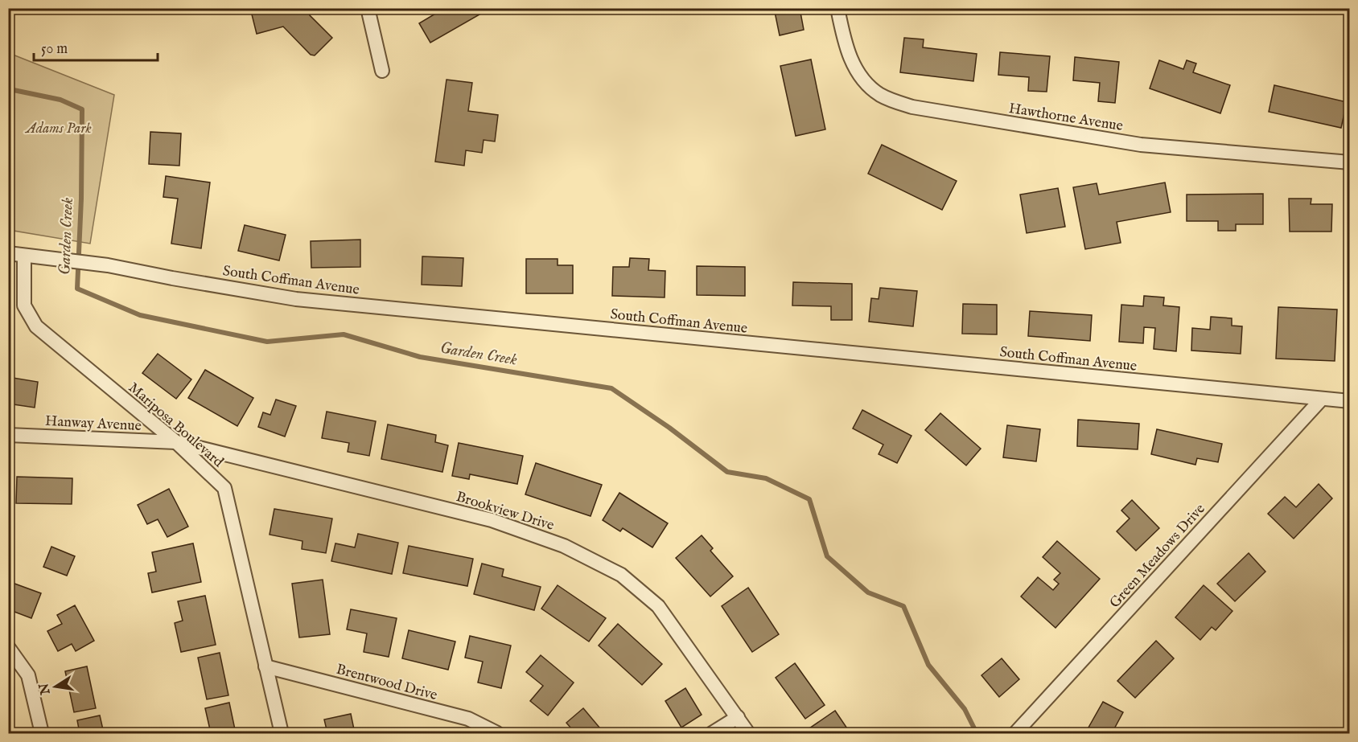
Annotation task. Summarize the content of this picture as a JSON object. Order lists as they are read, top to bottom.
{
  "streets": {
    "street": [
      "Hawthorne Avenue",
      "South Coffman Avenue",
      "Hanway Avenue",
      "Mariposa Boulevard",
      "Brookview Drive",
      "Green Meadows Drive",
      "Brentwood Drive"
    ]
  },
  "crossings": [
    ["South Coffman Avenue", "Mariposa Boulevard"],
    ["South Coffman Avenue", "Green Meadows Drive"],
    ["Hanway Avenue", "Mariposa Boulevard"],
    ["Hanway Avenue", "Brookview Drive"],
    ["Mariposa Boulevard", "Brookview Drive"],
    ["Mariposa Boulevard", "Brentwood Drive"]
  ],
  "water": ["Garden Creek"],
  "parks": ["Adams Park"],
  "scale_bar": "50 m",
  "north": "left"
}
